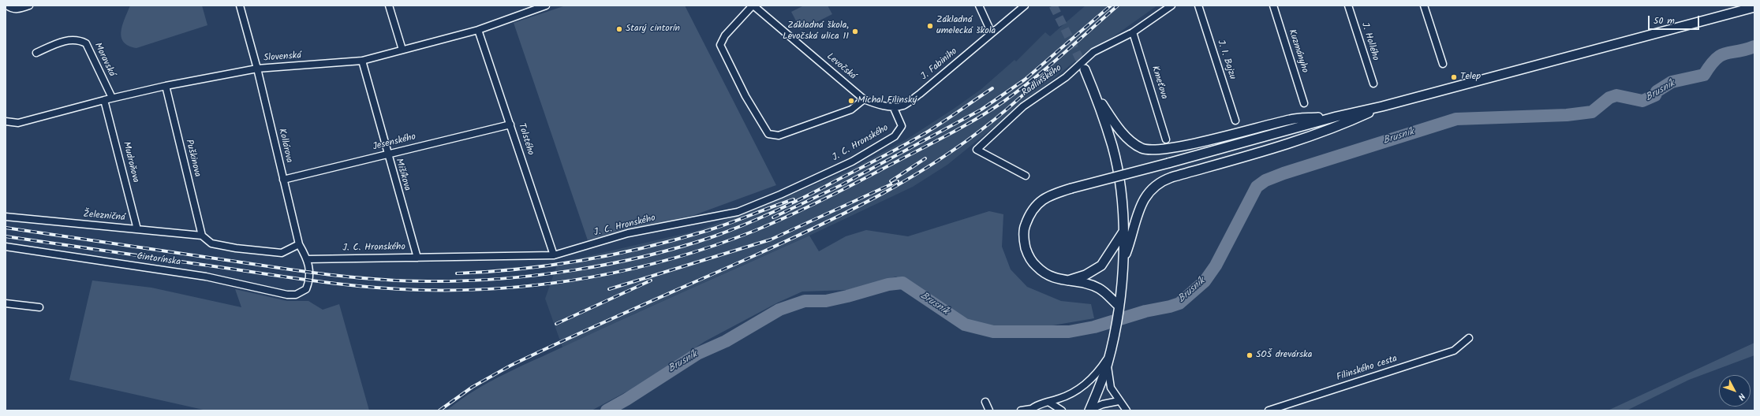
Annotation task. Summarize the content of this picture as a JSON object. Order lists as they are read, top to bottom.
{
  "streets": {
    "street": [
      "J. Hollého",
      "Kuzmányho",
      "Slovenská",
      "Moravská",
      "J. I. Bajzu",
      "J. Fabiniho",
      "Levočská",
      "Radlinského",
      "Kmeťova",
      "Tolstého",
      "Jesenského",
      "J. C. Hronského",
      "Kollárova",
      "Puškinova",
      "Mudroňova",
      "Mišíkova",
      "Železničná",
      "Cintorínska",
      "Filinského cesta"
    ]
  },
  "crossings": [
    ["Slovenská", "Moravská"],
    ["Slovenská", "Tolstého"],
    ["Slovenská", "Kollárova"],
    ["Slovenská", "Puškinova"],
    ["Slovenská", "Mudroňova"],
    ["Slovenská", "Mišíkova"],
    ["J. Fabiniho", "Levočská"],
    ["J. Fabiniho", "J. C. Hronského"],
    ["Levočská", "J. C. Hronského"],
    ["Radlinského", "Kmeťova"],
    ["Tolstého", "Jesenského"],
    ["Tolstého", "J. C. Hronského"],
    ["Jesenského", "Kollárova"],
    ["Jesenského", "Mišíkova"],
    ["J. C. Hronského", "Kollárova"],
    ["J. C. Hronského", "Mišíkova"],
    ["Kollárova", "Cintorínska"],
    ["Puškinova", "Železničná"],
    ["Mudroňova", "Železničná"]
  ],
  "water": ["Brusník"],
  "places": [
    "Základná umelecká škola",
    "Starý cintorín",
    "Základná škola, Levočská ulica 11",
    "Telep",
    "Michal Filinský",
    "SOŠ drevárska"
  ],
  "scale_bar": "50 m",
  "north": "bottom right"
}
